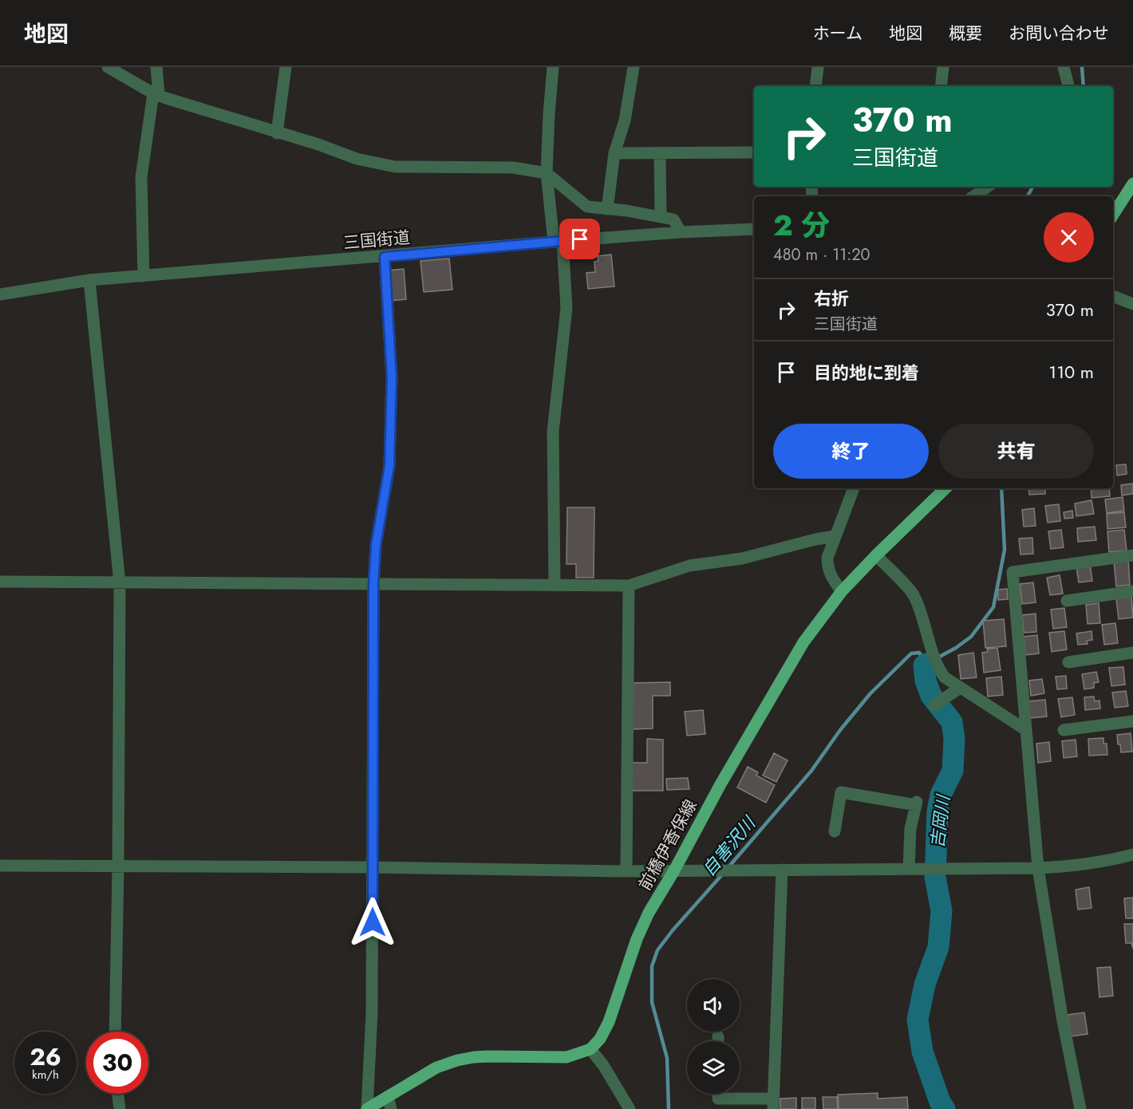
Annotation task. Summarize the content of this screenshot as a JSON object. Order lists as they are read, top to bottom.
{
  "streets": {
    "main road": ["前橋伊香保線"],
    "street": ["三国街道"]
  },
  "water": ["吉岡川", "自害沢川"],
  "page": {
    "header": "地図",
    "nav": [
      "ホーム",
      "地図",
      "概要",
      "お問い合わせ"
    ],
    "turn": ["370 m", "三国街道"],
    "heading": ["2 分", "480 m · 11:20"],
    "list": [
      {
        "name": "右折",
        "note": "三国街道",
        "value": "370 m"
      },
      {
        "name": "目的地に到着",
        "value": "110 m"
      }
    ],
    "buttons": ["終了", "共有"],
    "speed": "26 km/h",
    "limit": "30"
  }
}
